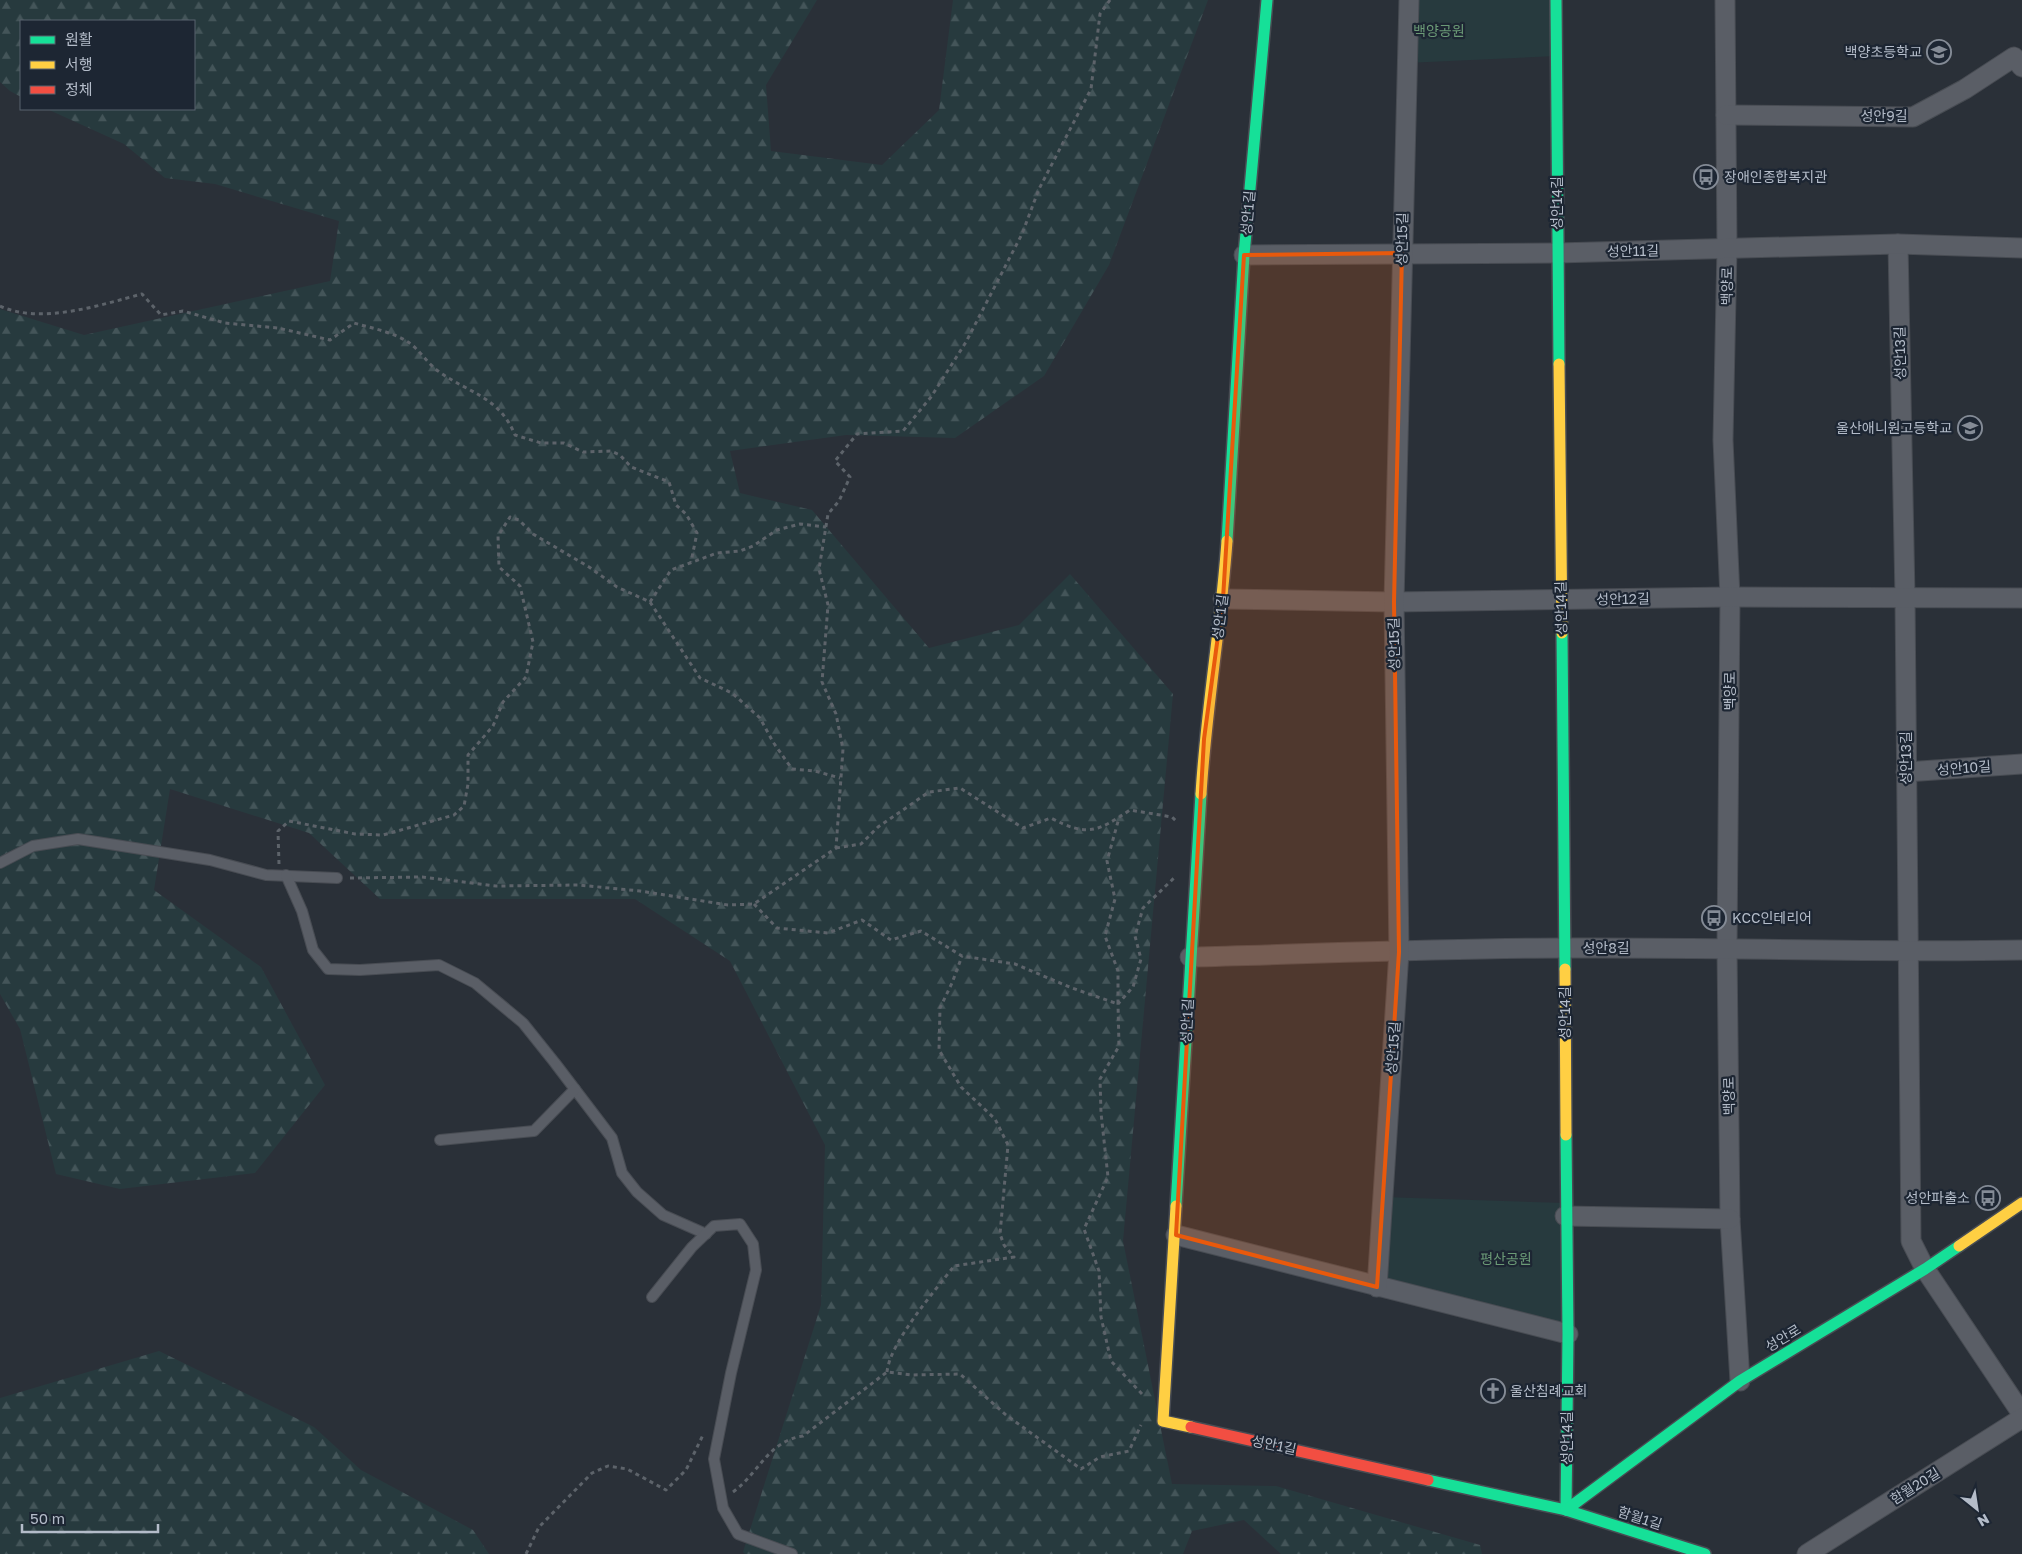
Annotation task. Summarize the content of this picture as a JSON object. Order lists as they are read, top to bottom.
{
  "streets": {
    "street": [
      "성안9길",
      "성안14길",
      "성안1길",
      "성안15길",
      "성안11길",
      "백양로",
      "성안13길",
      "성안12길",
      "성안10길",
      "성안8길",
      "성안로",
      "함월20길",
      "함월1길"
    ]
  },
  "crossings": [
    ["성안9길", "백양로"],
    ["성안14길", "성안1길"],
    ["성안14길", "성안11길"],
    ["성안14길", "성안12길"],
    ["성안14길", "성안8길"],
    ["성안14길", "성안로"],
    ["성안14길", "함월1길"],
    ["성안1길", "성안11길"],
    ["성안1길", "성안12길"],
    ["성안1길", "성안8길"],
    ["성안1길", "성안로"],
    ["성안1길", "함월1길"],
    ["성안15길", "성안11길"],
    ["성안15길", "성안12길"],
    ["성안15길", "성안8길"],
    ["성안11길", "백양로"],
    ["성안11길", "성안13길"],
    ["백양로", "성안12길"],
    ["백양로", "성안8길"],
    ["백양로", "성안로"],
    ["성안13길", "성안12길"],
    ["성안13길", "성안10길"],
    ["성안13길", "성안8길"],
    ["성안13길", "성안로"],
    ["성안로", "함월1길"]
  ],
  "parks": ["백양공원", "평산공원"],
  "places": {
    "school or university": ["백양초등학교", "울산애니원고등학교"],
    "bus stop": ["장애인종합복지관", "KCC인테리어", "성안파출소"],
    "church": ["울산침례교회"]
  },
  "legend": ["원활", "서행", "정체"],
  "scale_bar": "50 m",
  "north": "bottom right"
}
